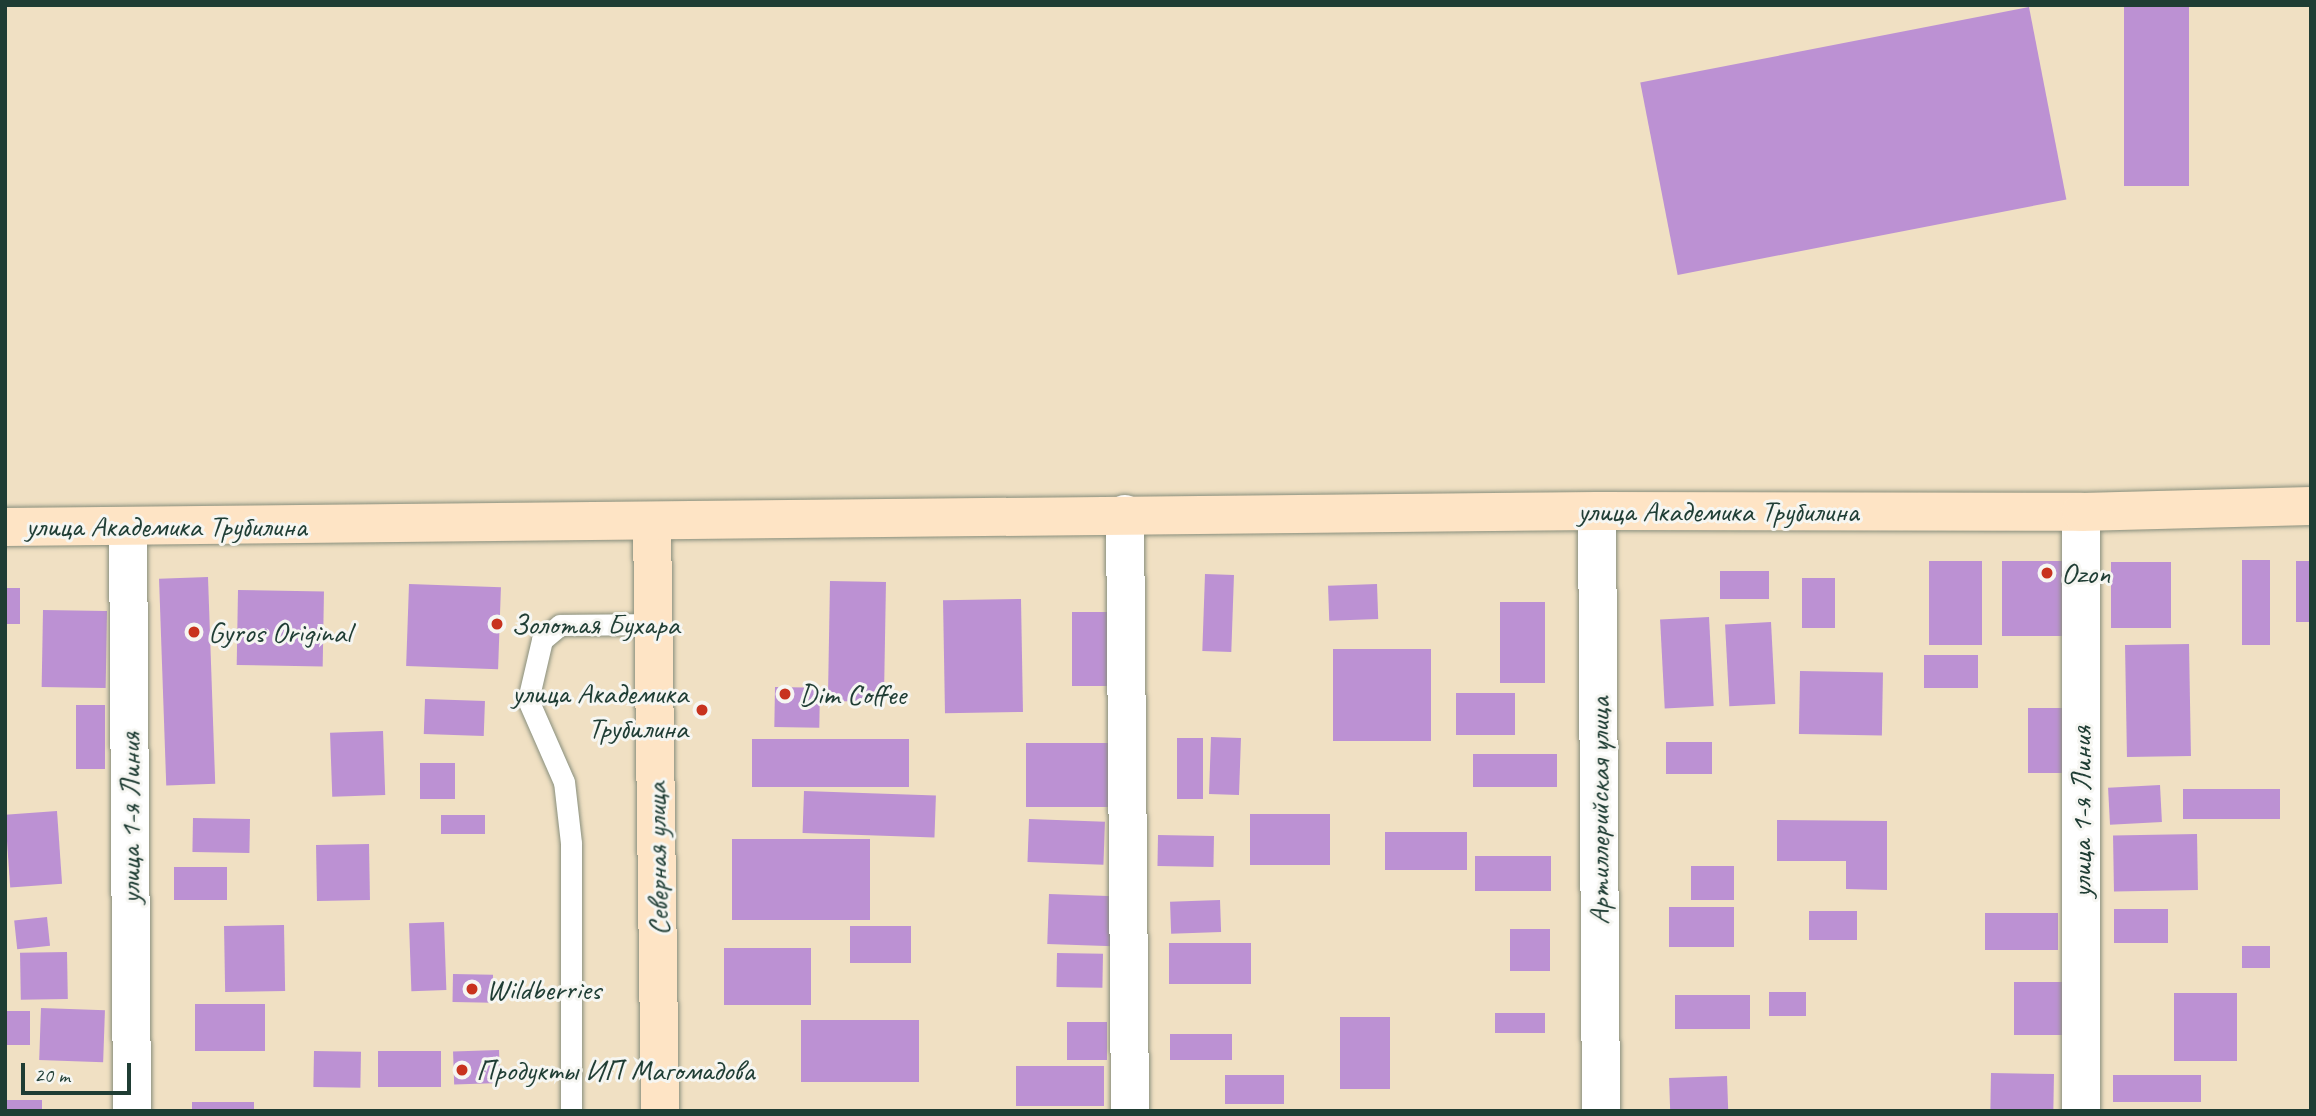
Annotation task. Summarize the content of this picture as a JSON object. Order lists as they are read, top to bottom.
{
  "streets": {
    "main road": ["улица Академика Трубилина", "Северная улица"],
    "street": ["Артиллерийская улица", "улица 1-я Линия"]
  },
  "crossings": [
    ["улица Академика Трубилина", "Артиллерийская улица"],
    ["улица Академика Трубилина", "улица 1-я Линия"],
    ["улица Академика Трубилина", "Северная улица"]
  ],
  "places": [
    "Ozon",
    "Золотая Бухара",
    "Gyros Original",
    "Dim Coffee",
    "улица Академика Трубилина",
    "Wildberries",
    "Продукты ИП Магомадова"
  ],
  "scale_bar": "20 m"
}
